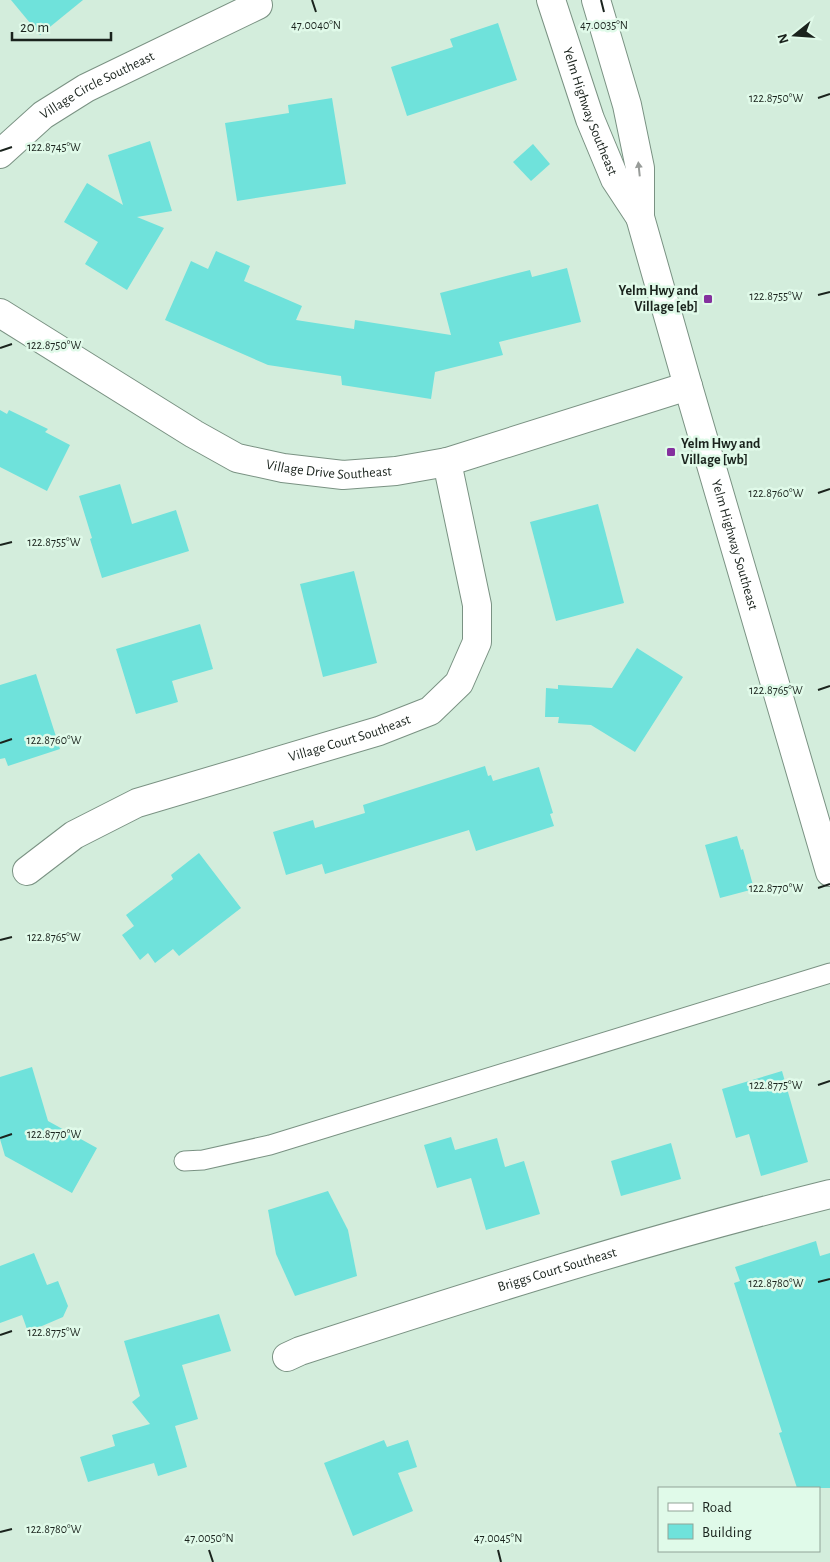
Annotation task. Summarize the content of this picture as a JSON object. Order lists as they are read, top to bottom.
{
  "streets": {
    "street": [
      "Village Circle Southeast",
      "Yelm Highway Southeast",
      "Village Drive Southeast",
      "Village Court Southeast",
      "Briggs Court Southeast"
    ]
  },
  "crossings": [
    ["Yelm Highway Southeast", "Village Drive Southeast"],
    ["Village Drive Southeast", "Village Court Southeast"]
  ],
  "places": {
    "transit": ["Yelm Hwy and Village [eb]", "Yelm Hwy and Village [wb]"]
  },
  "legend": ["Road", "Building"],
  "scale_bar": "20 m",
  "north": "left",
  "coordinates": [
    "47.0040°N",
    "47.0035°N",
    "122.8750°W",
    "122.8745°W",
    "122.8755°W",
    "122.8760°W",
    "122.8765°W",
    "122.8770°W",
    "122.8775°W",
    "122.8780°W",
    "47.0050°N",
    "47.0045°N"
  ]
}
